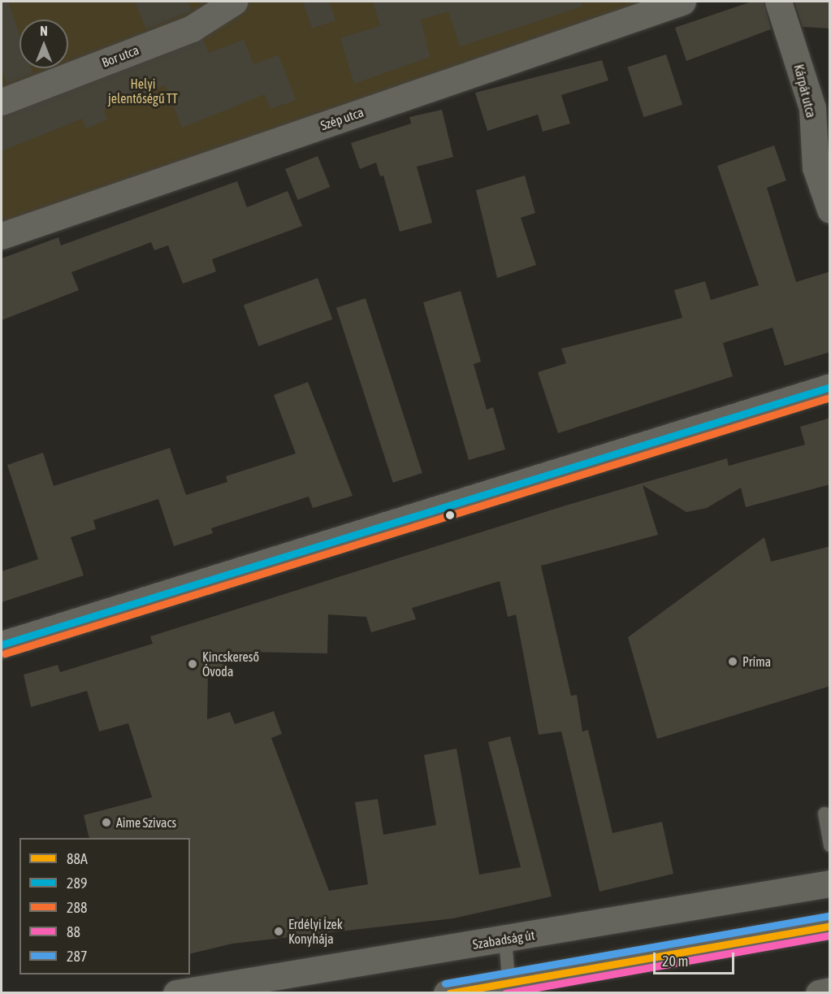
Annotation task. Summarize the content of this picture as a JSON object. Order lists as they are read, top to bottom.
{
  "streets": {
    "street": [
      "Bor utca",
      "Kárpát utca",
      "Szép utca",
      "Szabadság út"
    ]
  },
  "parks": ["Helyi jelentőségű TT"],
  "places": [
    "Príma",
    "Kincskereső Óvoda",
    "Aime Szivacs",
    "Erdélyi Ízek Konyhája"
  ],
  "lines": [
    "transit line 289",
    "transit line 288",
    "transit line 287",
    "transit line 88A",
    "transit line 88"
  ],
  "legend": [
    "88A",
    "289",
    "288",
    "88",
    "287"
  ],
  "scale_bar": "20 m",
  "north": "top"
}
